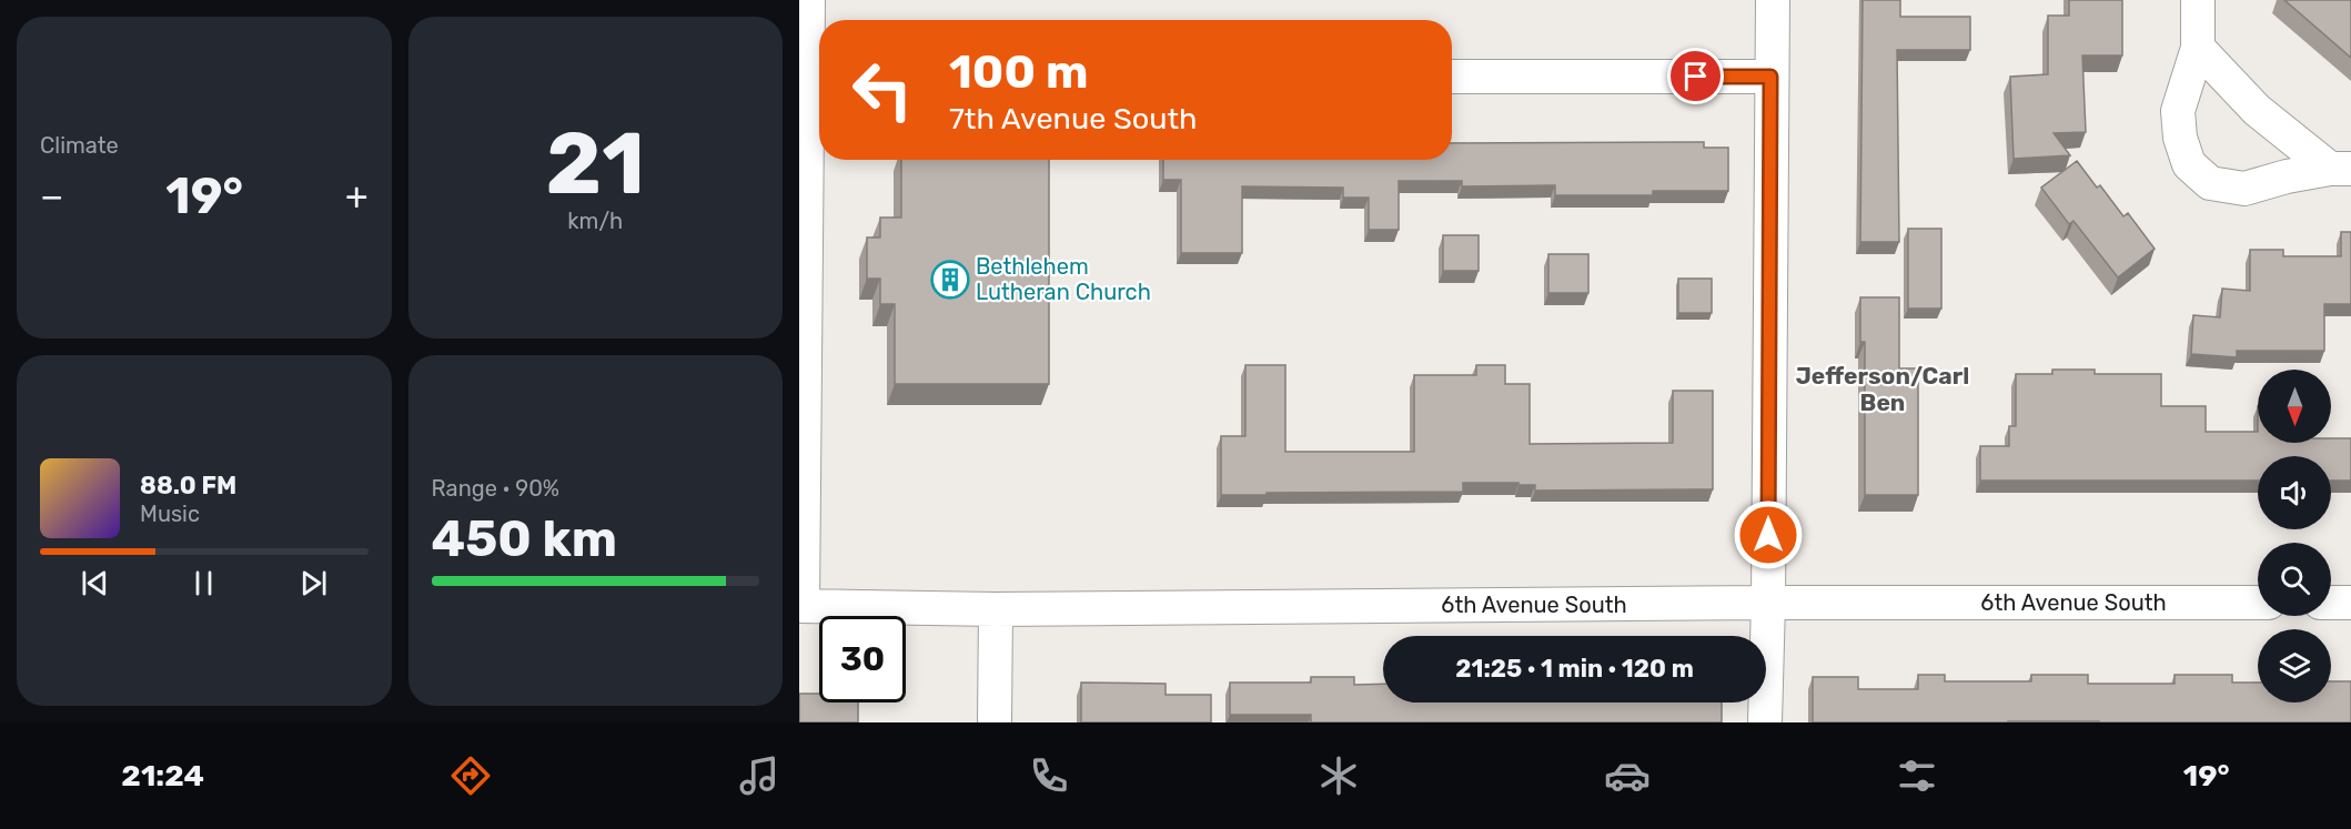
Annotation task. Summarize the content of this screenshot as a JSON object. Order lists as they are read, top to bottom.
{
  "streets": {
    "street": ["6th Avenue South"]
  },
  "districts": ["Jefferson/Carl Ben"],
  "places": {
    "building": ["Bethlehem Lutheran Church"]
  },
  "north": "bottom",
  "page": {
    "tile": [
      "Climate",
      ["21", "km/h"],
      ["Range · 90%", "450 km"]
    ],
    "turn": ["100 m", "7th Avenue South"],
    "heat": ["−", "19°", "+"],
    "song": ["88.0 FM", "Music"],
    "limit": "30",
    "trip": "21:25 · 1 min · 120 m",
    "tabs": ["21:24", "19°"]
  }
}
